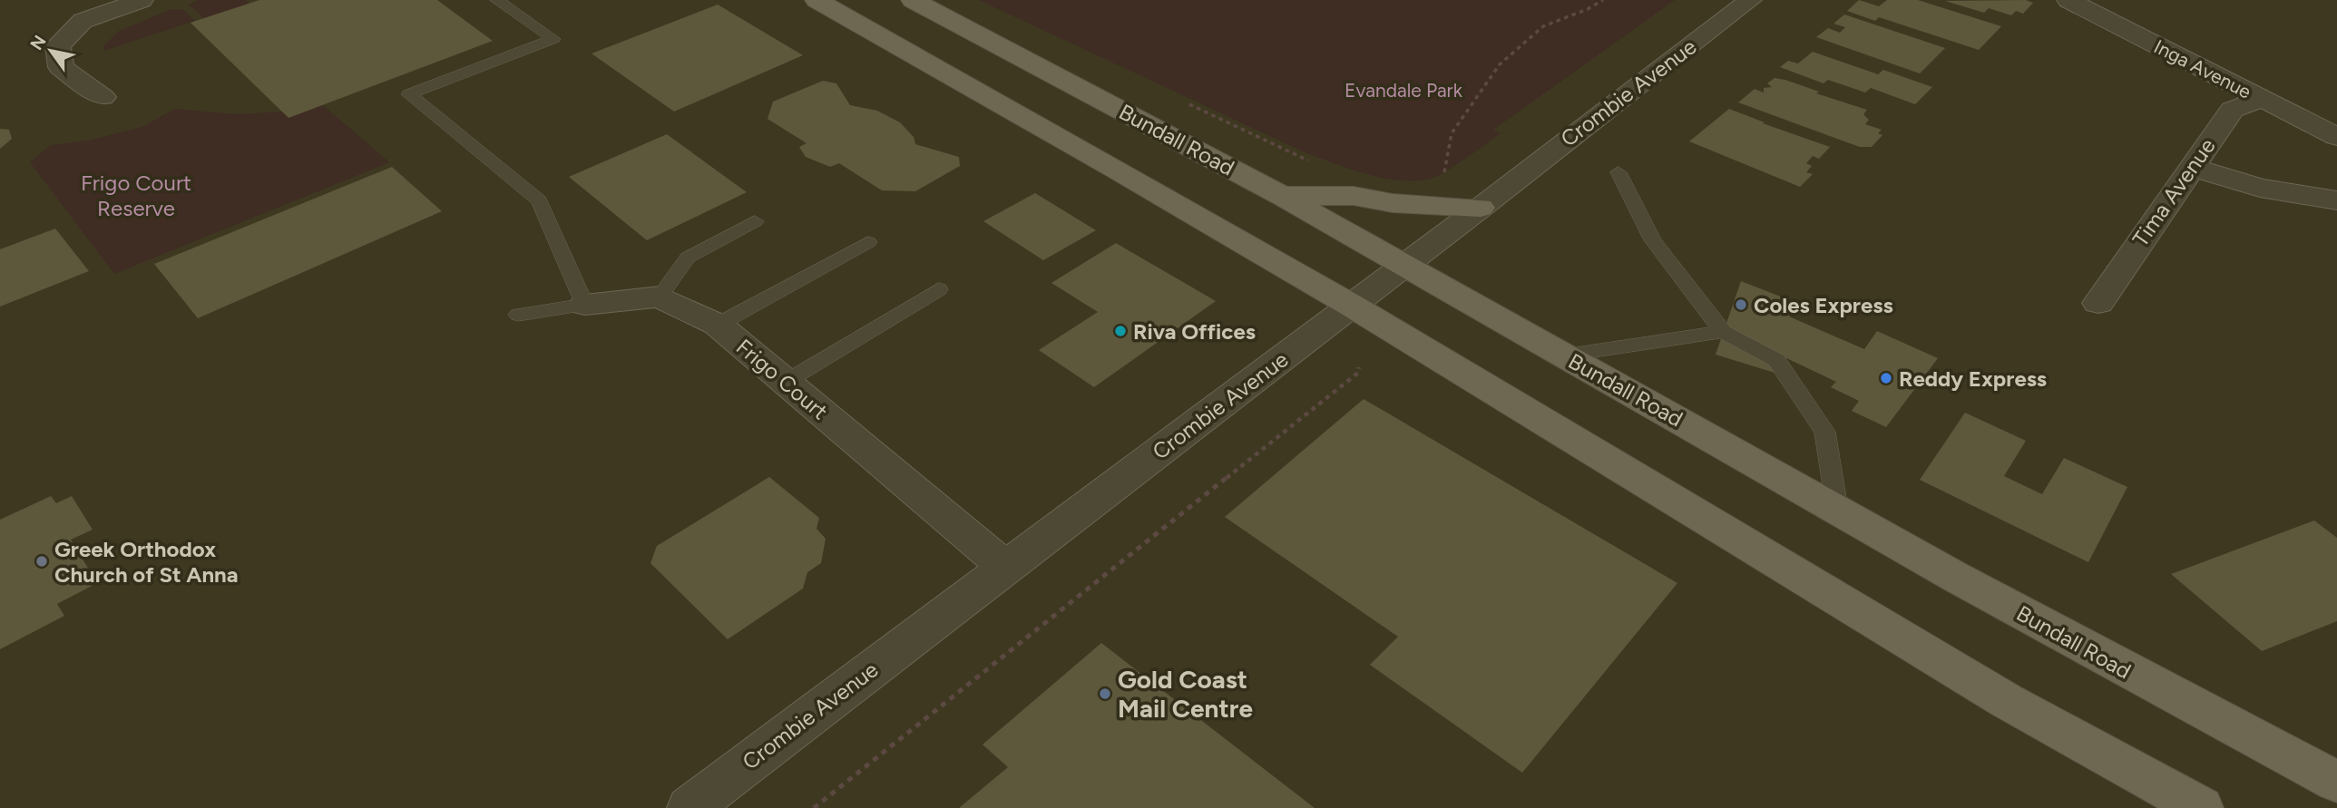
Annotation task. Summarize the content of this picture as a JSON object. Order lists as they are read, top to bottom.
{
  "streets": {
    "main road": ["Bundall Road"],
    "street": [
      "Inga Avenue",
      "Crombie Avenue",
      "Tima Avenue",
      "Frigo Court"
    ]
  },
  "crossings": [
    ["Inga Avenue", "Tima Avenue"],
    ["Crombie Avenue", "Bundall Road"],
    ["Crombie Avenue", "Frigo Court"]
  ],
  "parks": ["Evandale Park", "Frigo Court Reserve"],
  "places": [
    "Coles Express",
    "Riva Offices",
    "Reddy Express",
    "Greek Orthodox Church of St Anna",
    "Gold Coast Mail Centre"
  ],
  "north": "top left"
}
